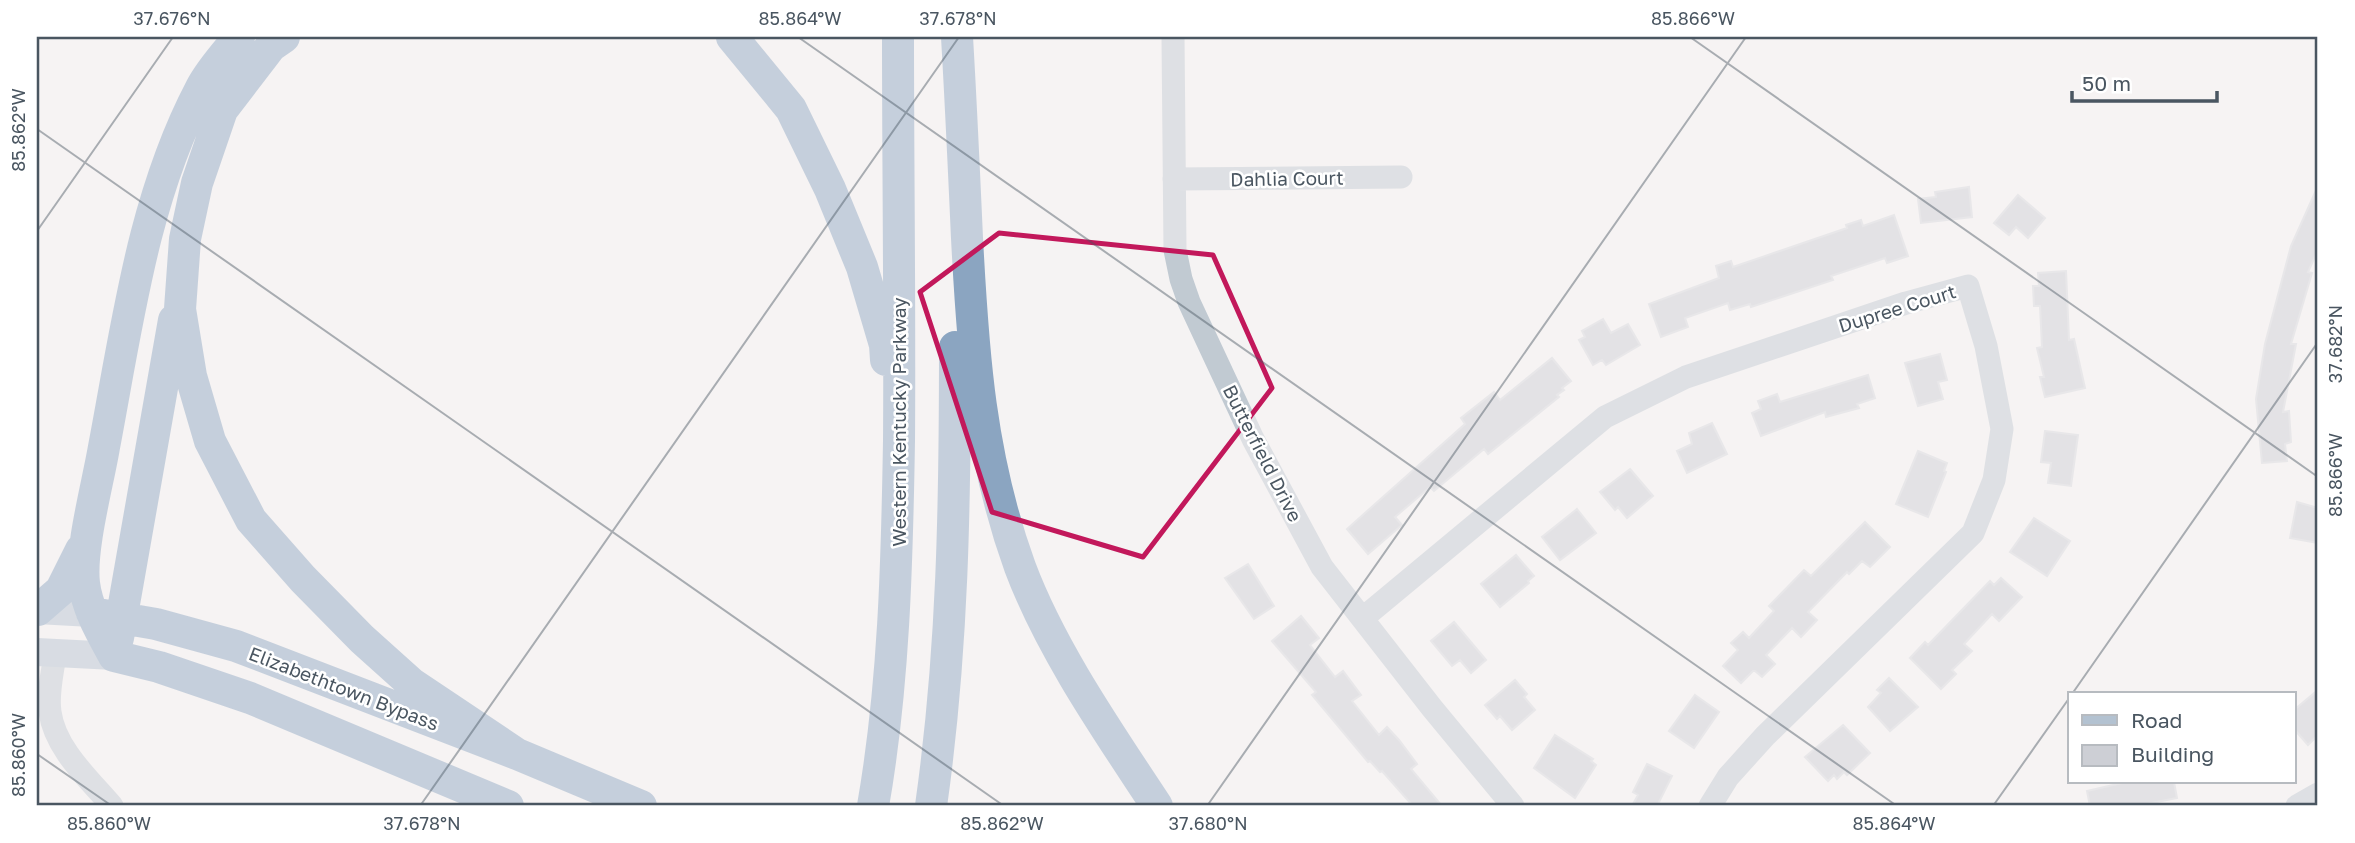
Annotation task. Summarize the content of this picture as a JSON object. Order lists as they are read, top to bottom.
{
  "streets": {
    "highway": ["Western Kentucky Parkway", "Elizabethtown Bypass"],
    "street": ["Dahlia Court", "Dupree Court", "Butterfield Drive"]
  },
  "crossings": [
    ["Dahlia Court", "Butterfield Drive"],
    ["Dupree Court", "Butterfield Drive"]
  ],
  "legend": ["Road", "Building"],
  "scale_bar": "50 m",
  "coordinates": [
    "37.676°N",
    "85.864°W",
    "37.678°N",
    "85.866°W",
    "85.862°W",
    "37.682°N",
    "85.860°W",
    "37.680°N"
  ]
}
